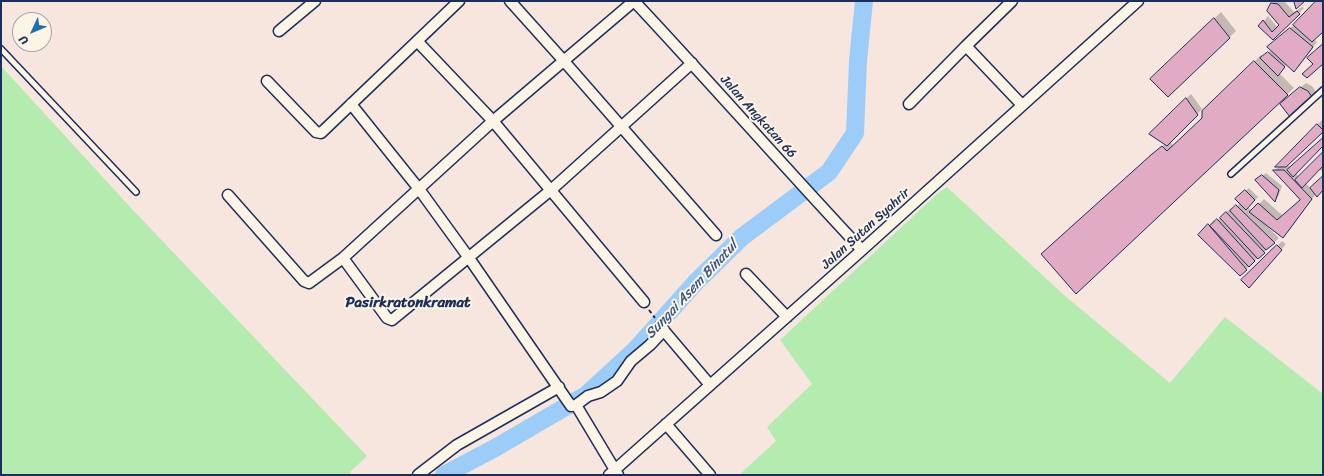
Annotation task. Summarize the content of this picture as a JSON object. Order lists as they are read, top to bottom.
{
  "streets": {
    "street": ["Jalan Angkatan 66", "Jalan Sutan Syahrir"]
  },
  "crossings": [
    ["Jalan Angkatan 66", "Jalan Sutan Syahrir"]
  ],
  "districts": ["Pasirkratonkramat"],
  "water": ["Sungai Asem Binatul"],
  "north": "bottom left"
}
